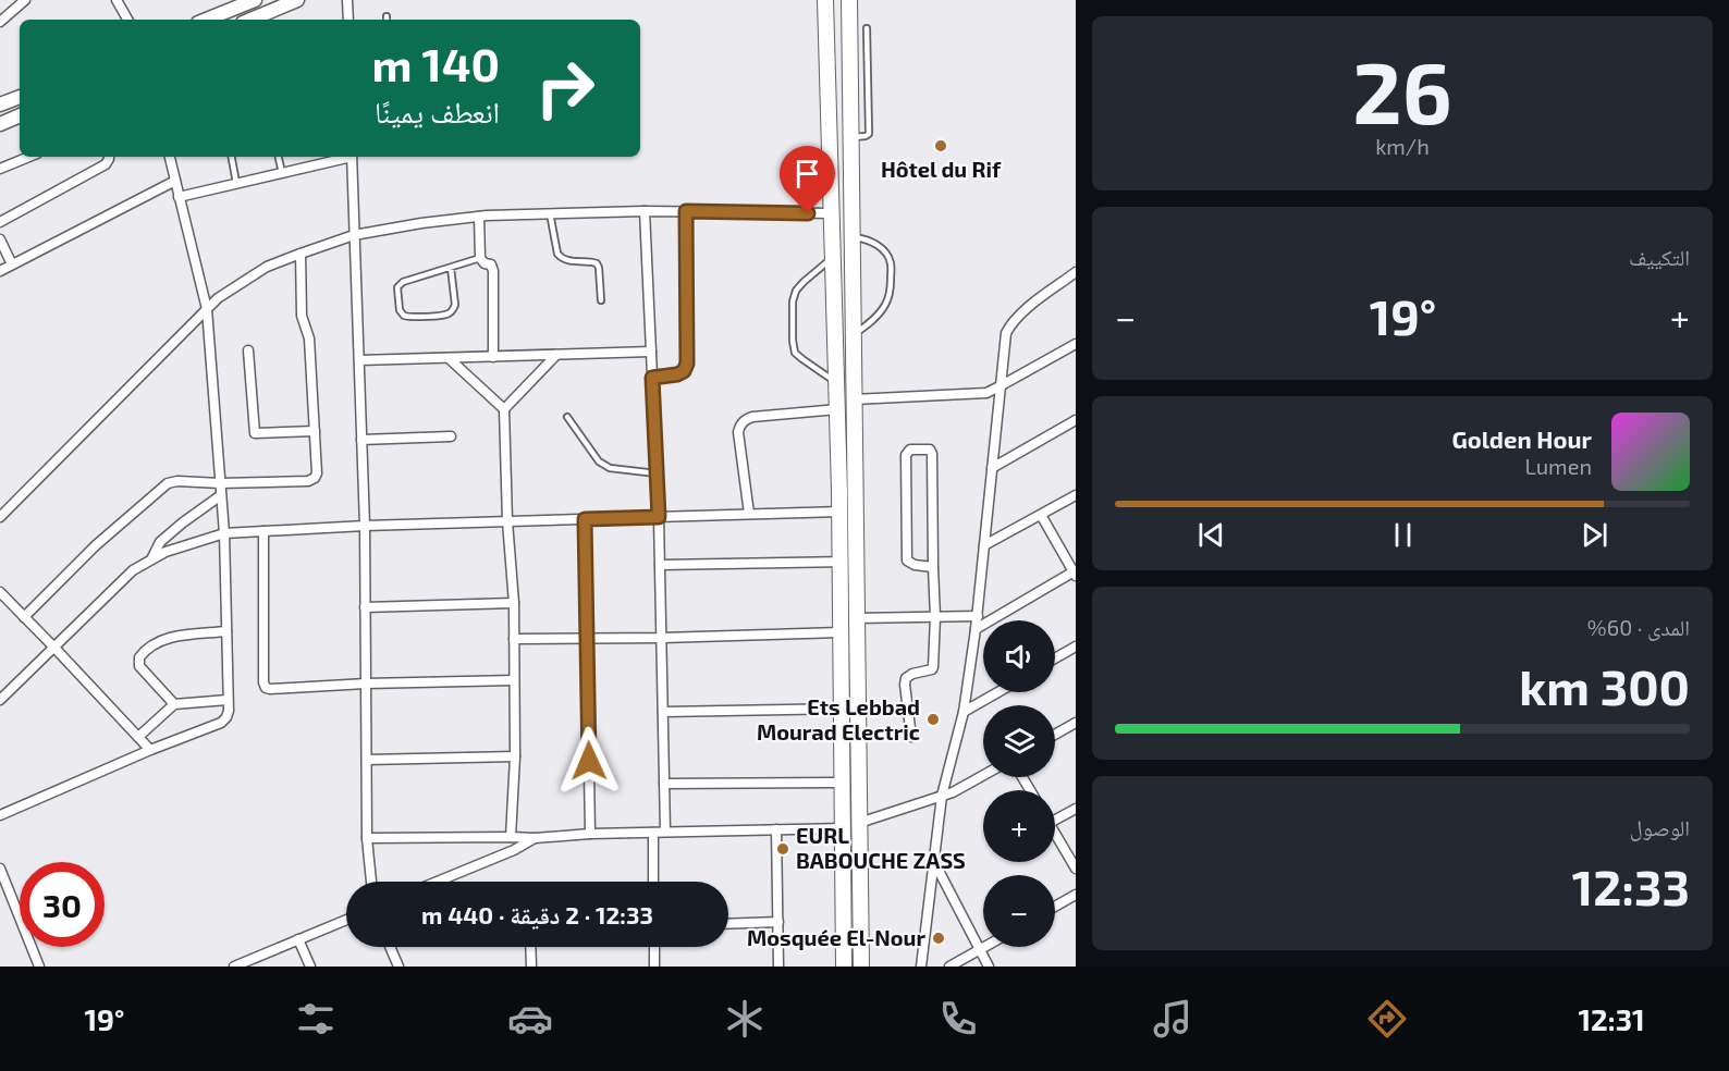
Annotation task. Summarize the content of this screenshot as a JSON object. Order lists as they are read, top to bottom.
{
  "places": [
    "Hôtel du Rif",
    "Ets Lebbad Mourad Electric",
    "EURL BABOUCHE ZASS",
    "Mosquée El-Nour"
  ],
  "page": {
    "tile": [
      ["26", "km/h"],
      "التكييف",
      ["المدى · 60%", "300 km"],
      ["الوصول", "12:33"]
    ],
    "turn": ["140 m", "انعطف يمينًا"],
    "heat": ["−", "19°", "+"],
    "song": ["Golden Hour", "Lumen"],
    "map_buttons": ["+", "−"],
    "limit": "30",
    "trip": "12:33 · 2 دقيقة · 440 m",
    "tabs": ["12:31", "19°"]
  }
}
